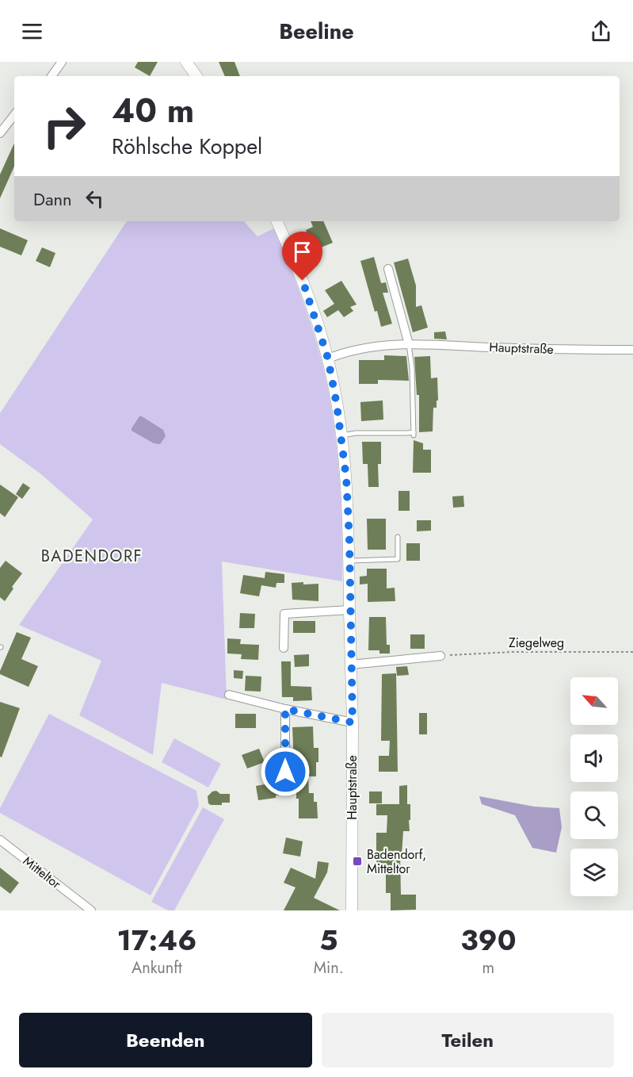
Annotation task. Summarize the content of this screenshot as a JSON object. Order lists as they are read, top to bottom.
{
  "streets": {
    "main road": ["Hauptstraße"],
    "street": ["Mitteltor"],
    "path": ["Ziegelweg"]
  },
  "districts": ["BADENDORF"],
  "places": {
    "transit": ["Badendorf, Mitteltor"]
  },
  "north": "top left",
  "page": {
    "header": "Beeline",
    "turn": ["40 m", "Röhlsche Koppel"],
    "then": "Dann",
    "eta": [
      "17:46",
      "Ankunft",
      "5",
      "Min.",
      "390",
      "m"
    ],
    "buttons": ["Beenden", "Teilen"]
  }
}
